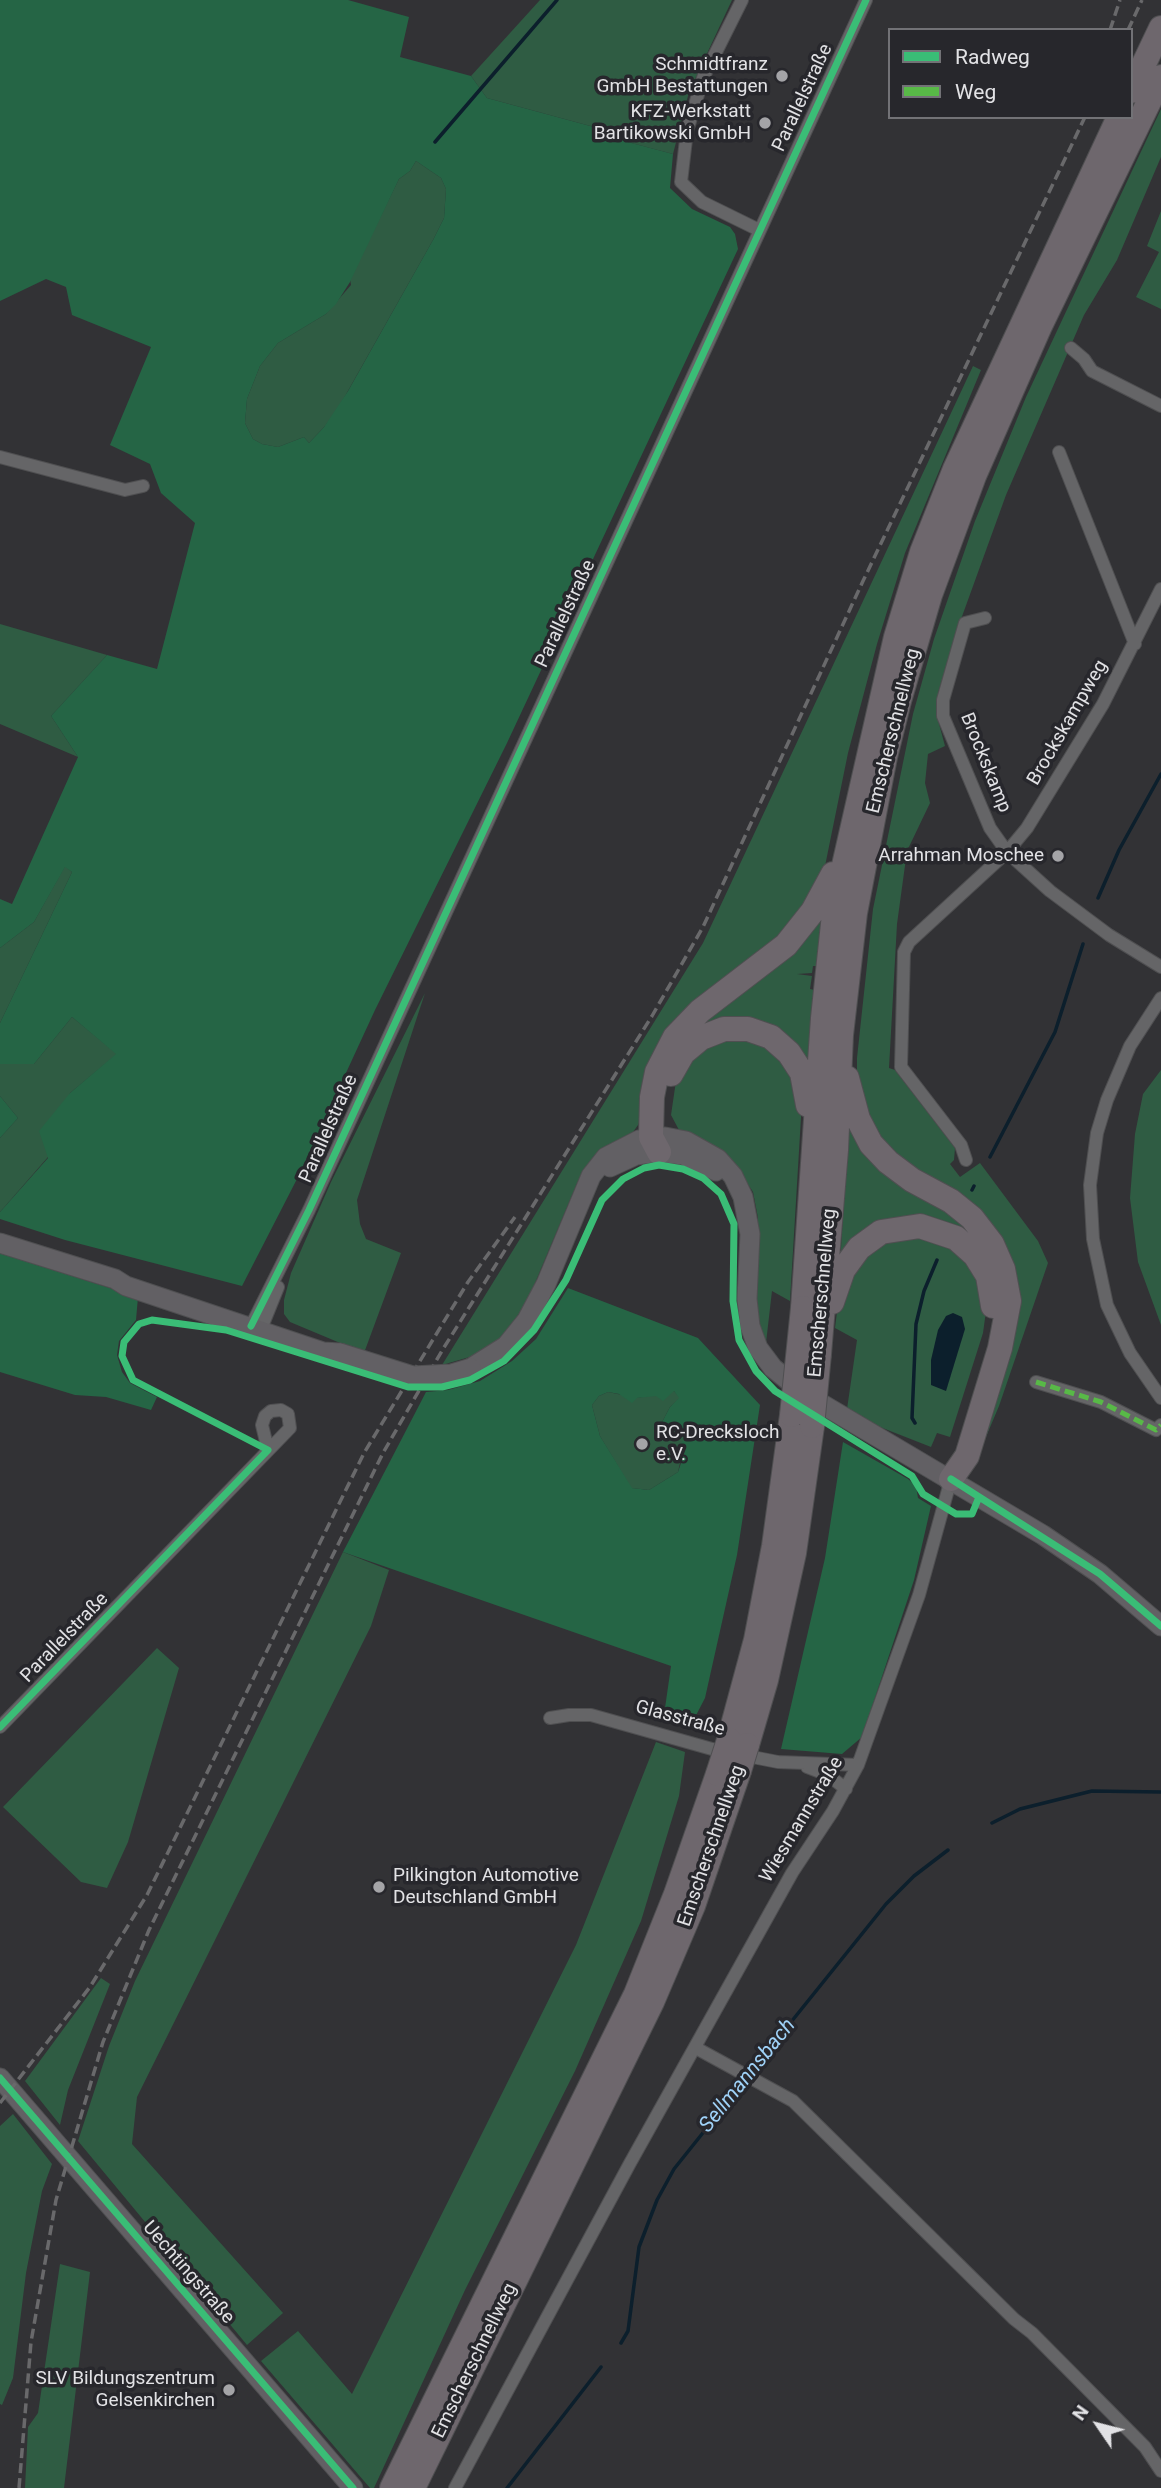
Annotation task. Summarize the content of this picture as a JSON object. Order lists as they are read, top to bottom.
{
  "streets": {
    "highway": ["Emscherschnellweg"],
    "main road": ["Uechtingstraße"],
    "street": [
      "Parallelstraße",
      "Brockskampweg",
      "Brockskamp",
      "Glasstraße",
      "Wiesmannstraße"
    ]
  },
  "crossings": [
    ["Brockskampweg", "Brockskamp"],
    ["Glasstraße", "Wiesmannstraße"]
  ],
  "water": ["Sellmannsbach"],
  "places": [
    "Schmidtfranz GmbH Bestattungen",
    "KFZ-Werkstatt Bartikowski GmbH",
    "Arrahman Moschee",
    "RC-Drecksloch e.V.",
    "Pilkington Automotive Deutschland GmbH",
    "SLV Bildungszentrum Gelsenkirchen"
  ],
  "legend": ["Radweg", "Weg"],
  "north": "top left"
}
